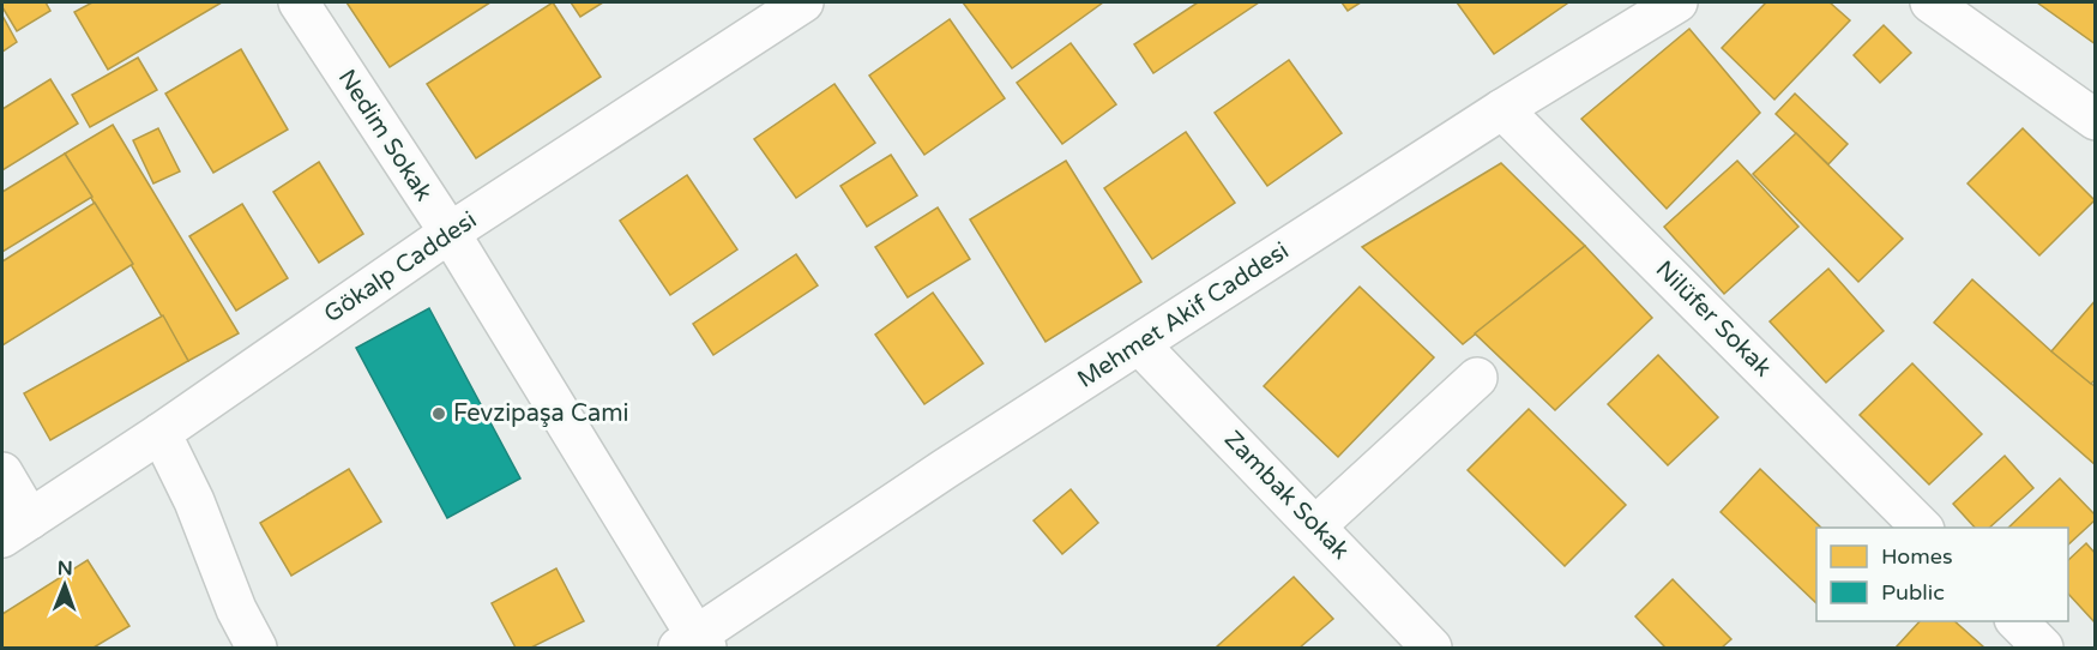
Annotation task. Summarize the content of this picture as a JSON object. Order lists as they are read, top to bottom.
{
  "streets": {
    "street": [
      "Nedim Sokak",
      "Gökalp Caddesi",
      "Mehmet Akif Caddesi",
      "Nilüfer Sokak",
      "Zambak Sokak"
    ]
  },
  "crossings": [
    ["Nedim Sokak", "Gökalp Caddesi"],
    ["Nedim Sokak", "Mehmet Akif Caddesi"],
    ["Mehmet Akif Caddesi", "Nilüfer Sokak"],
    ["Mehmet Akif Caddesi", "Zambak Sokak"]
  ],
  "places": ["Fevzipaşa Cami"],
  "legend": ["Homes", "Public"],
  "north": "top"
}
